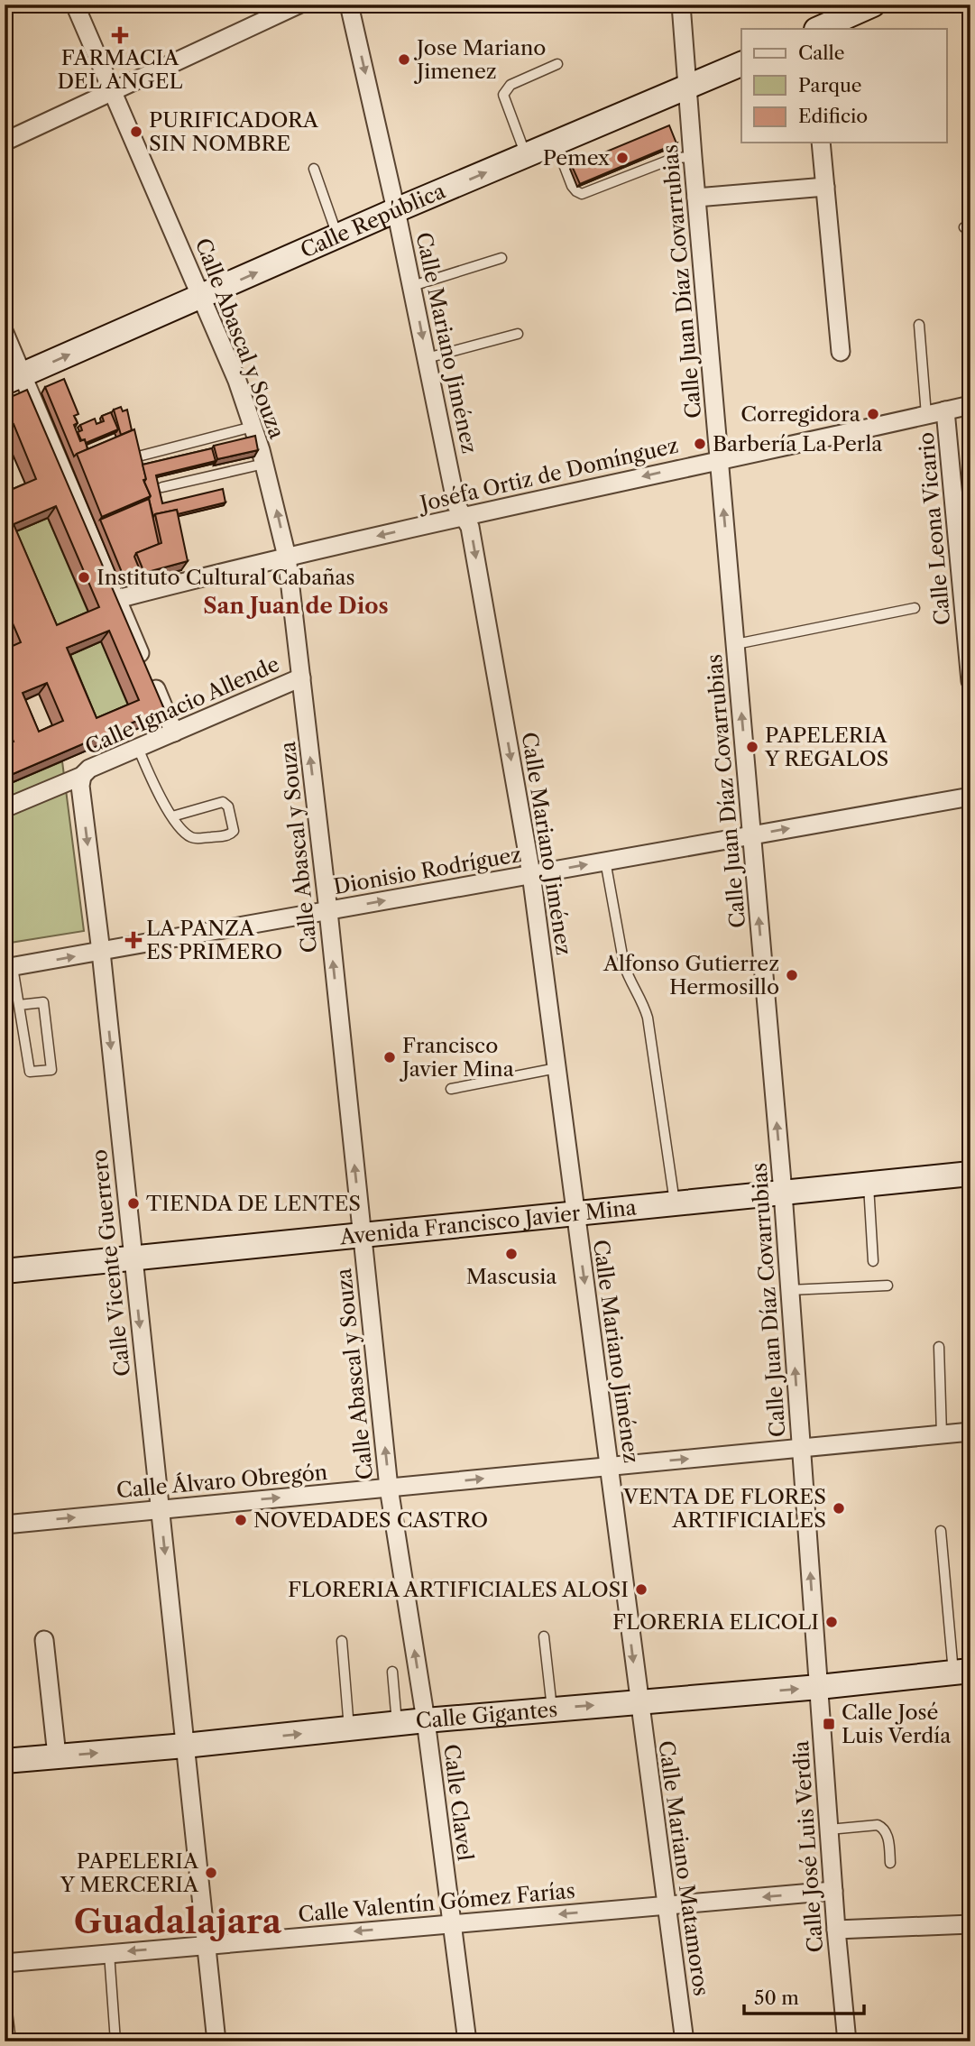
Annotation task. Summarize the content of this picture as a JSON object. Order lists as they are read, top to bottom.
{
  "streets": {
    "main road": ["Calle República", "Avenida Francisco Javier Mina", "Calle Gigantes"],
    "street": [
      "Calle Juan Díaz Covarrubias",
      "Calle Abascal y Souza",
      "Calle Mariano Jiménez",
      "Joséfa Ortiz de Domínguez",
      "Calle Leona Vicario",
      "Calle Ignacio Allende",
      "Dionisio Rodríguez",
      "Calle Vicente Guerrero",
      "Calle Álvaro Obregón",
      "Calle Clavel",
      "Calle José Luis Verdia",
      "Calle Mariano Matamoros",
      "Calle Valentín Gómez Farías"
    ]
  },
  "crossings": [
    ["Calle República", "Calle Juan Díaz Covarrubias"],
    ["Calle República", "Calle Abascal y Souza"],
    ["Calle República", "Calle Mariano Jiménez"],
    ["Calle Juan Díaz Covarrubias", "Joséfa Ortiz de Domínguez"],
    ["Calle Juan Díaz Covarrubias", "Dionisio Rodríguez"],
    ["Calle Juan Díaz Covarrubias", "Avenida Francisco Javier Mina"],
    ["Calle Juan Díaz Covarrubias", "Calle Álvaro Obregón"],
    ["Calle Juan Díaz Covarrubias", "Calle Gigantes"],
    ["Calle Juan Díaz Covarrubias", "Calle José Luis Verdia"],
    ["Calle Abascal y Souza", "Joséfa Ortiz de Domínguez"],
    ["Calle Abascal y Souza", "Calle Ignacio Allende"],
    ["Calle Abascal y Souza", "Dionisio Rodríguez"],
    ["Calle Abascal y Souza", "Avenida Francisco Javier Mina"],
    ["Calle Abascal y Souza", "Calle Álvaro Obregón"],
    ["Calle Abascal y Souza", "Calle Gigantes"],
    ["Calle Abascal y Souza", "Calle Clavel"],
    ["Calle Mariano Jiménez", "Joséfa Ortiz de Domínguez"],
    ["Calle Mariano Jiménez", "Dionisio Rodríguez"],
    ["Calle Mariano Jiménez", "Avenida Francisco Javier Mina"],
    ["Calle Mariano Jiménez", "Calle Álvaro Obregón"],
    ["Calle Mariano Jiménez", "Calle Gigantes"],
    ["Calle Mariano Jiménez", "Calle Mariano Matamoros"],
    ["Joséfa Ortiz de Domínguez", "Calle Leona Vicario"],
    ["Calle Ignacio Allende", "Calle Vicente Guerrero"],
    ["Dionisio Rodríguez", "Calle Vicente Guerrero"],
    ["Avenida Francisco Javier Mina", "Calle Vicente Guerrero"],
    ["Calle Vicente Guerrero", "Calle Álvaro Obregón"],
    ["Calle Vicente Guerrero", "Calle Gigantes"],
    ["Calle Vicente Guerrero", "Calle Valentín Gómez Farías"],
    ["Calle Gigantes", "Calle Clavel"],
    ["Calle Gigantes", "Calle José Luis Verdia"],
    ["Calle Gigantes", "Calle Mariano Matamoros"],
    ["Calle Clavel", "Calle Valentín Gómez Farías"],
    ["Calle José Luis Verdia", "Calle Valentín Gómez Farías"],
    ["Calle Mariano Matamoros", "Calle Valentín Gómez Farías"]
  ],
  "one_way": [
    "Calle República",
    "Calle Juan Díaz Covarrubias",
    "Calle Abascal y Souza",
    "Calle Mariano Jiménez",
    "Joséfa Ortiz de Domínguez",
    "Dionisio Rodríguez",
    "Calle Vicente Guerrero",
    "Calle Álvaro Obregón",
    "Calle Gigantes",
    "Calle Valentín Gómez Farías"
  ],
  "districts": ["San Juan de Dios", "Guadalajara"],
  "places": {
    "health": ["FARMACIA DEL ANGEL", "LA PANZA ES PRIMERO"],
    "other": [
      "Jose Mariano Jimenez",
      "PURIFICADORA SIN NOMBRE",
      "Pemex",
      "Corregidora",
      "Barbería La Perla",
      "Instituto Cultural Cabañas",
      "PAPELERIA Y REGALOS",
      "Alfonso Gutierrez Hermosillo",
      "Francisco Javier Mina",
      "TIENDA DE LENTES",
      "Mascusia",
      "VENTA DE FLORES ARTIFICIALES",
      "NOVEDADES CASTRO",
      "FLORERIA ARTIFICIALES ALOSI",
      "FLORERIA ELICOLI",
      "PAPELERIA Y MERCERIA"
    ],
    "transit": ["Calle José Luis Verdía"]
  },
  "legend": ["Calle", "Parque", "Edificio"],
  "scale_bar": "50 m"
}
